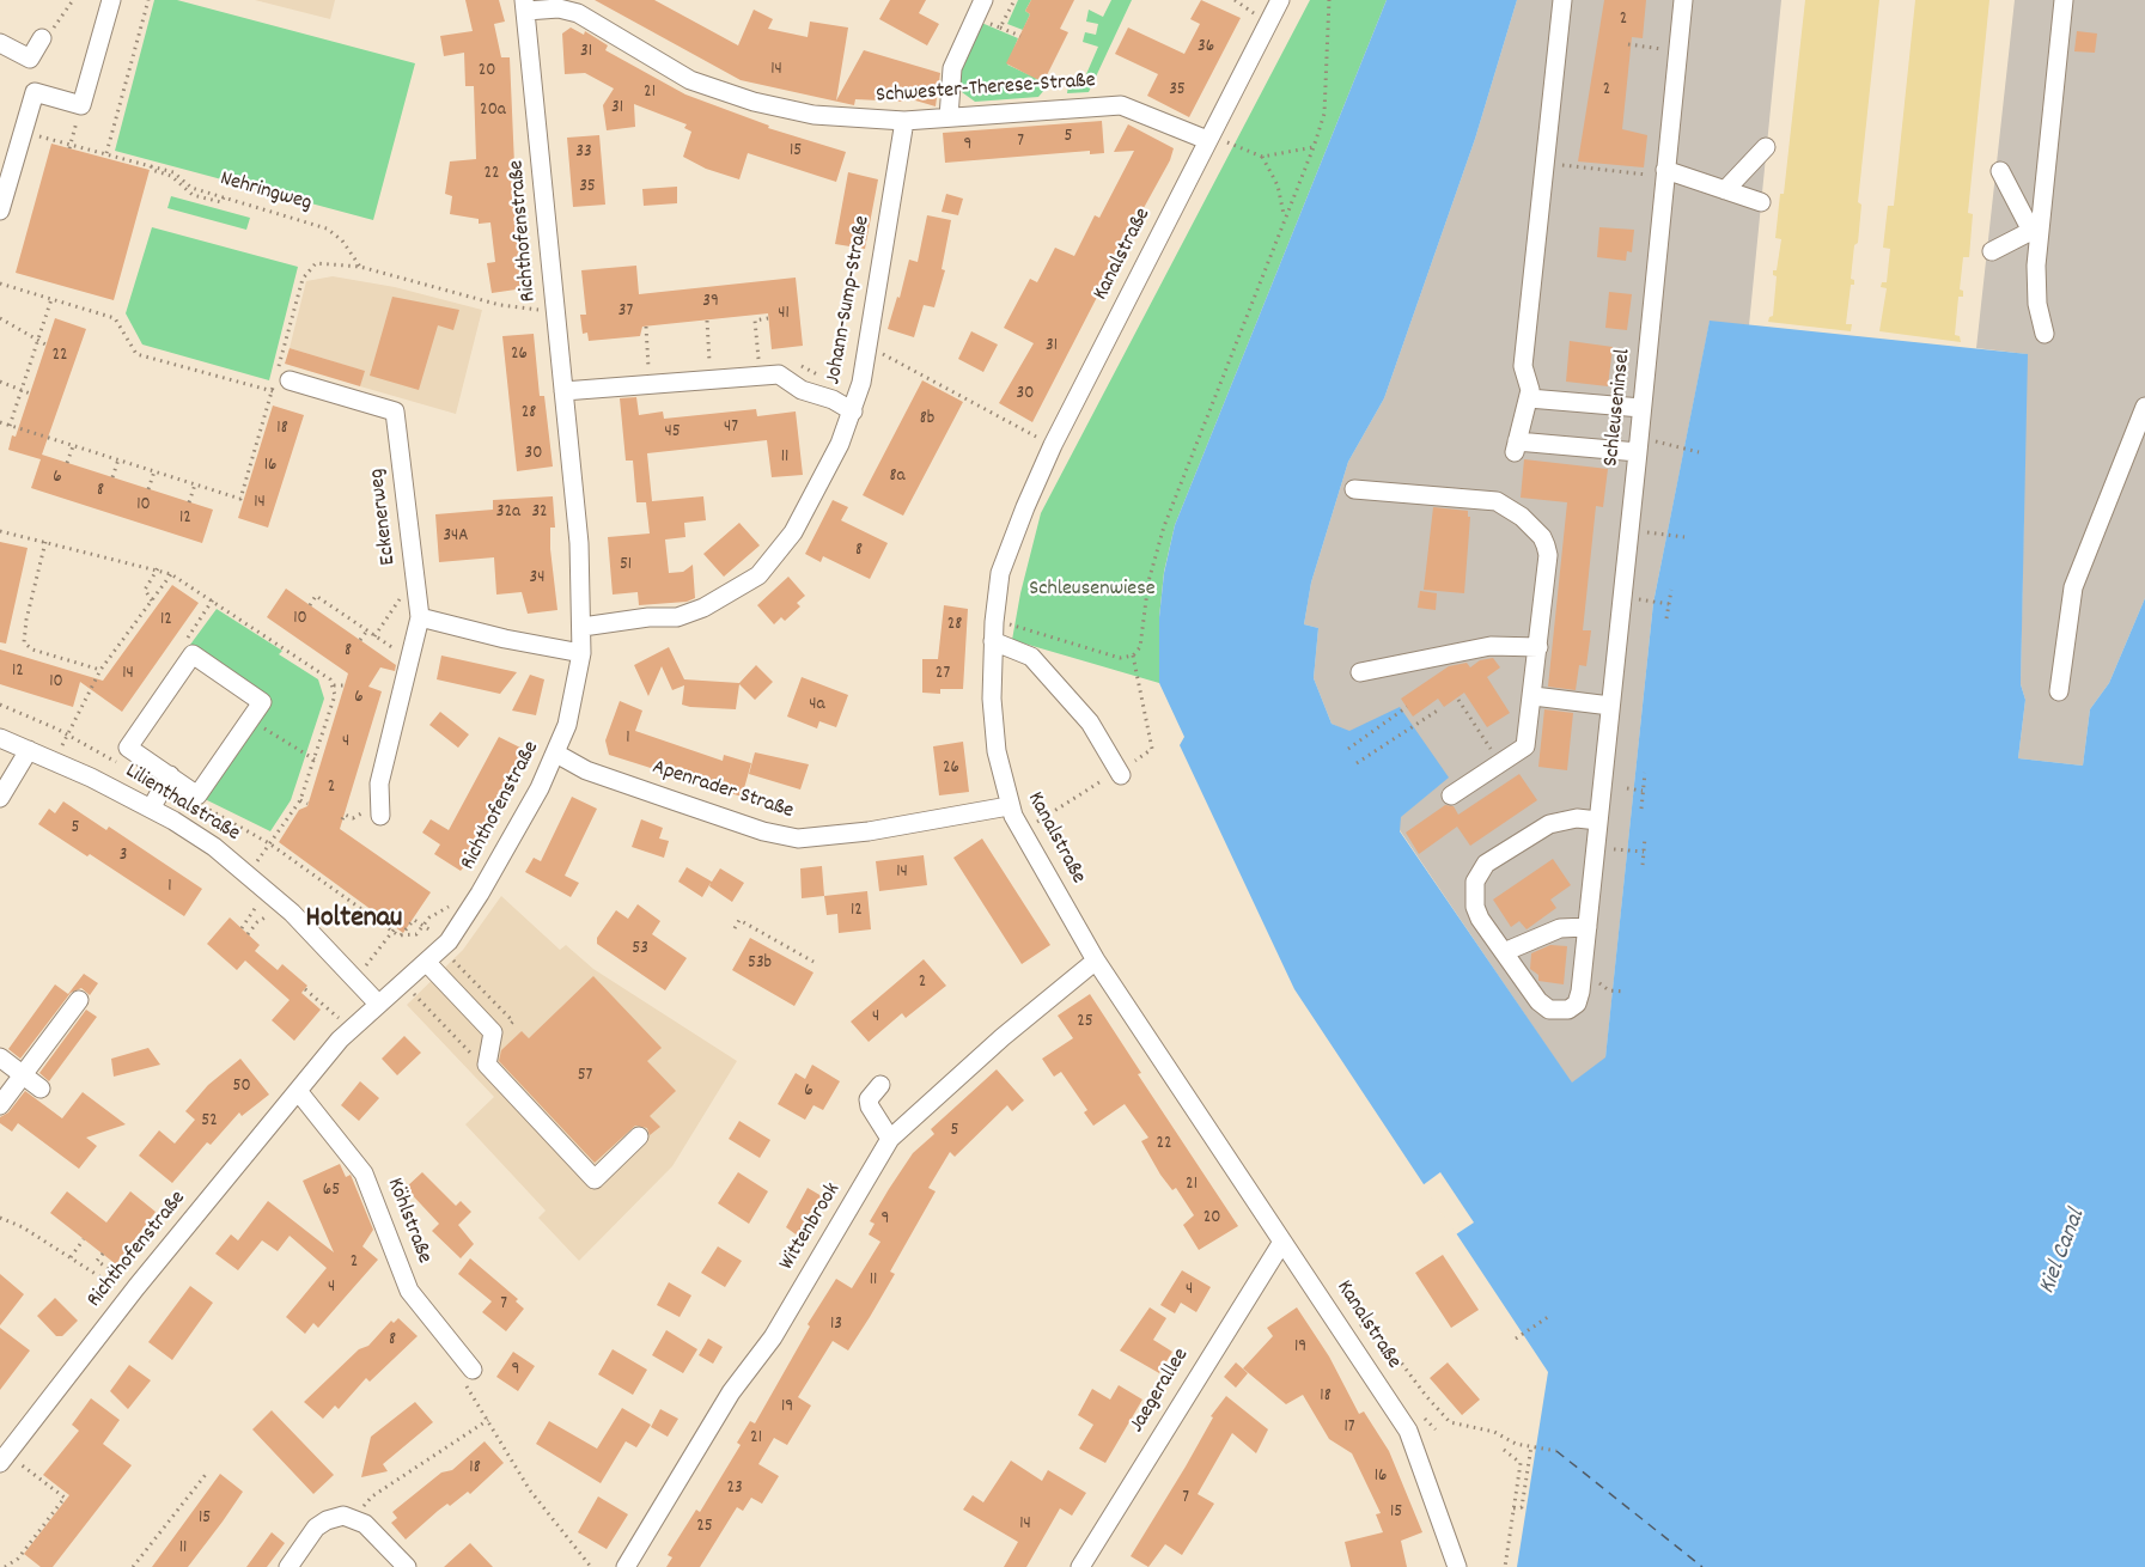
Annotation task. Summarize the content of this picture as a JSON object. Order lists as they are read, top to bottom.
{
  "streets": {
    "street": [
      "Schwester-Therese-Straße",
      "Richthofenstraße",
      "Kanalstraße",
      "Johann-Sump-Straße",
      "Schleuseninsel",
      "Eckenerweg",
      "Apenrader Straße",
      "Lilienthalstraße",
      "Köhlstraße",
      "Wittenbrook",
      "Jaegerallee"
    ],
    "path": ["Nehringweg"]
  },
  "crossings": [
    ["Schwester-Therese-Straße", "Richthofenstraße"],
    ["Schwester-Therese-Straße", "Kanalstraße"],
    ["Schwester-Therese-Straße", "Johann-Sump-Straße"],
    ["Richthofenstraße", "Johann-Sump-Straße"],
    ["Richthofenstraße", "Apenrader Straße"],
    ["Richthofenstraße", "Lilienthalstraße"],
    ["Richthofenstraße", "Köhlstraße"],
    ["Kanalstraße", "Apenrader Straße"],
    ["Kanalstraße", "Wittenbrook"],
    ["Kanalstraße", "Jaegerallee"]
  ],
  "districts": ["Holtenau"],
  "water": ["Kiel Canal"],
  "parks": ["Schleusenwiese"],
  "house_numbers": [
    "2",
    "36",
    "31",
    "14",
    "20",
    "35",
    "2",
    "21",
    "31",
    "20a",
    "5",
    "7",
    "9",
    "15",
    "33",
    "22",
    "35",
    "39",
    "37",
    "41",
    "31",
    "26",
    "22",
    "30",
    "28",
    "8b",
    "47",
    "18",
    "45",
    "30",
    "11",
    "16",
    "8a",
    "6",
    "8",
    "14",
    "10",
    "32a",
    "32",
    "12",
    "34A",
    "8",
    "51",
    "34",
    "10",
    "12",
    "28",
    "8",
    "12",
    "14",
    "27",
    "10",
    "6",
    "4a",
    "1",
    "4",
    "26",
    "2",
    "5",
    "3",
    "14",
    "1",
    "12",
    "53",
    "53b",
    "2",
    "4",
    "25",
    "57",
    "50",
    "6",
    "52",
    "5",
    "22",
    "21",
    "65",
    "20",
    "9",
    "2",
    "11",
    "4",
    "4",
    "7",
    "13",
    "8",
    "19",
    "9",
    "18",
    "19",
    "17",
    "21",
    "18",
    "16",
    "23",
    "7",
    "15",
    "15",
    "14",
    "25",
    "11"
  ]
}
